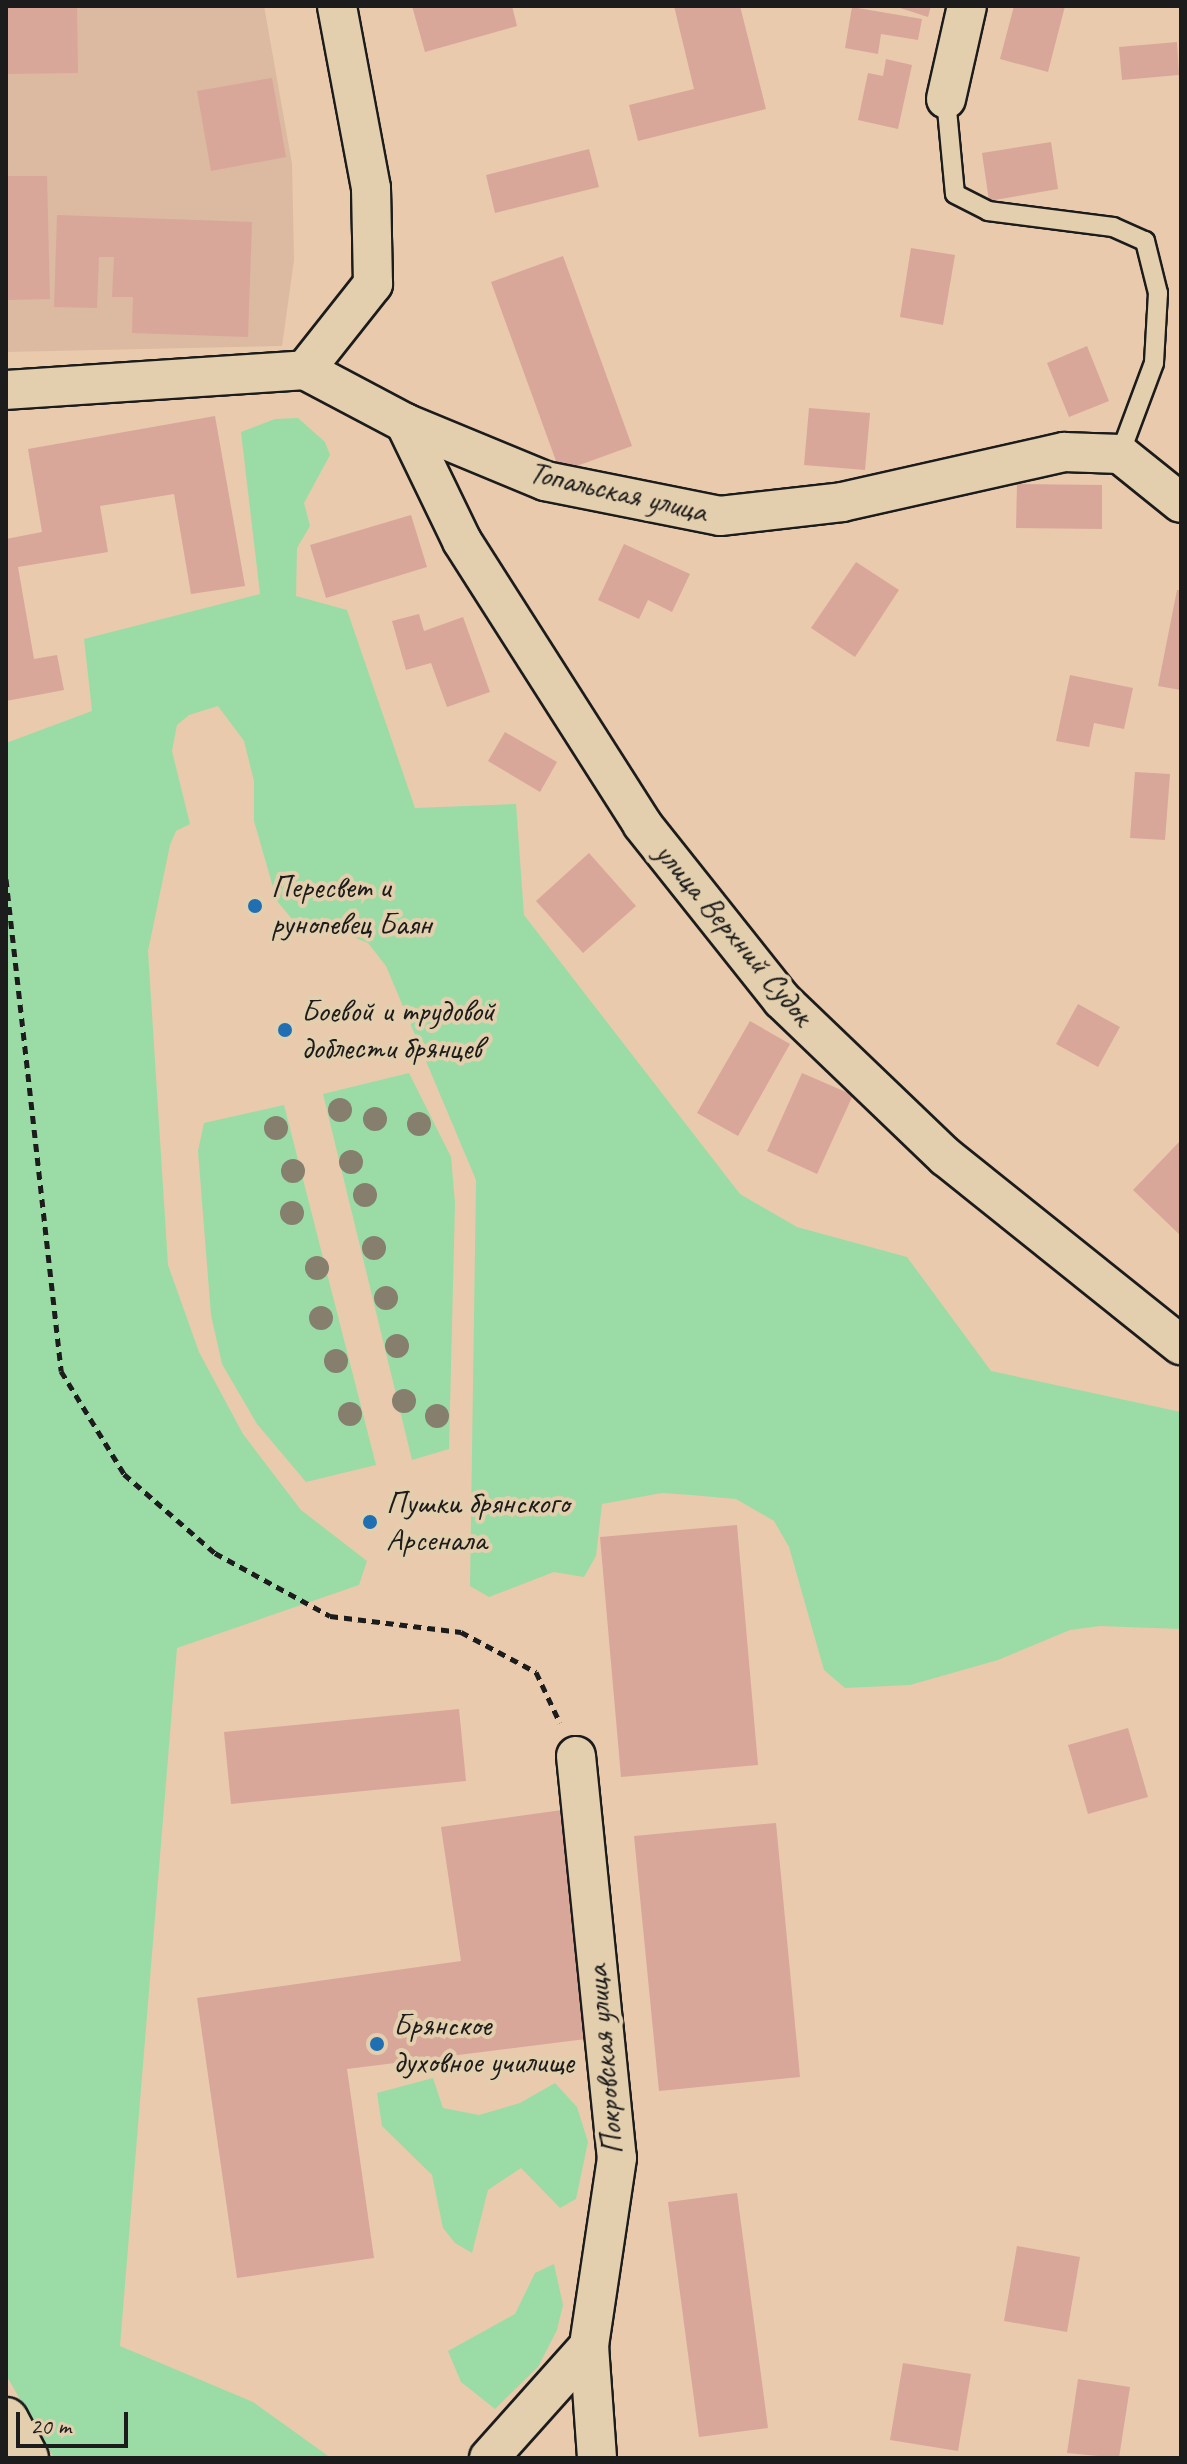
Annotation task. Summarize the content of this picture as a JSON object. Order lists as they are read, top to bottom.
{
  "streets": {
    "street": ["Топальская улица", "улица Верхний Судок", "Покровская улица"]
  },
  "crossings": [
    ["Топальская улица", "улица Верхний Судок"]
  ],
  "places": [
    "Пересвет и рунопевец Баян",
    "Боевой и трудовой доблести брянцев",
    "Пушки брянского Арсенала",
    "Брянское духовное училище"
  ],
  "scale_bar": "20 m"
}
